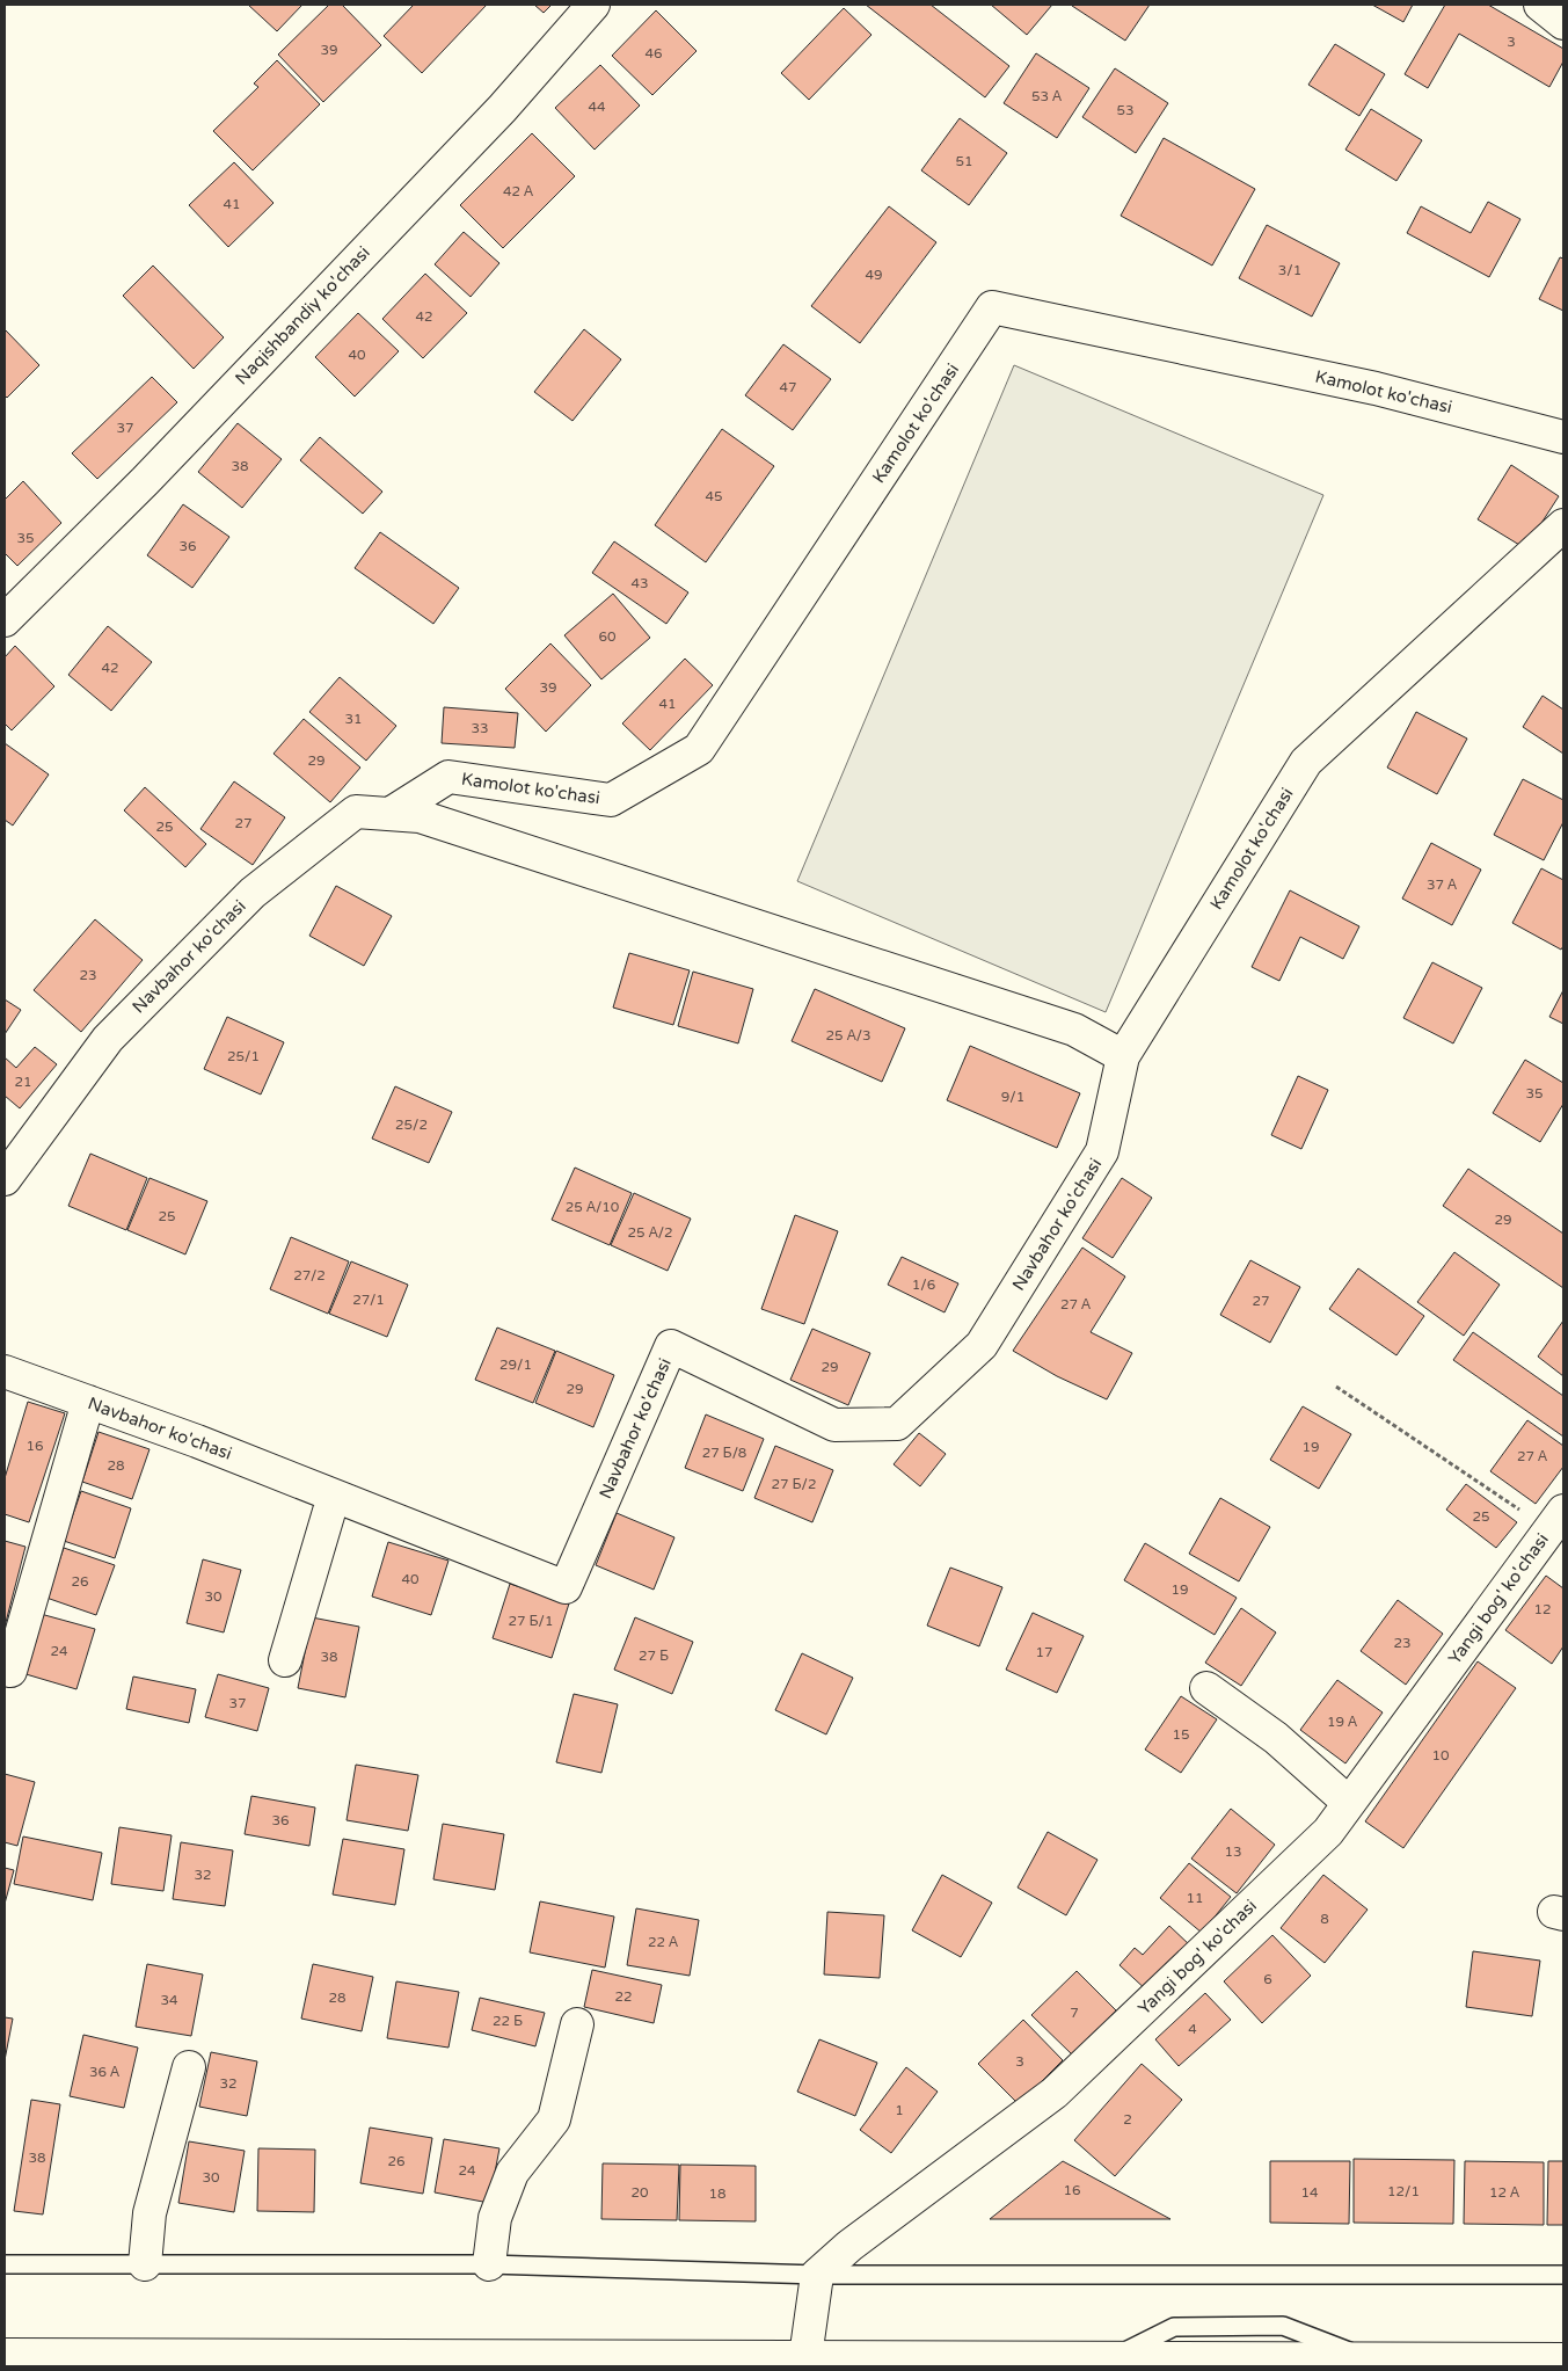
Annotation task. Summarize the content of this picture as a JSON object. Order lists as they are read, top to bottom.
{
  "streets": {
    "street": [
      "Naqishbandiy ko'chasi",
      "Kamolot ko'chasi",
      "Navbahor ko'chasi",
      "Yangi bog' ko'chasi"
    ]
  },
  "crossings": [
    ["Kamolot ko'chasi", "Navbahor ko'chasi"]
  ],
  "house_numbers": [
    "3",
    "39",
    "46",
    "53 А",
    "44",
    "53",
    "51",
    "42 А",
    "41",
    "3/1",
    "49",
    "42",
    "40",
    "47",
    "37",
    "38",
    "45",
    "35",
    "36",
    "43",
    "60",
    "42",
    "39",
    "41",
    "31",
    "33",
    "29",
    "27",
    "25",
    "37 А",
    "23",
    "25 А/3",
    "25/1",
    "21",
    "35",
    "9/1",
    "25/2",
    "25 А/10",
    "25",
    "29",
    "25 А/2",
    "27/2",
    "1/6",
    "27/1",
    "27",
    "27 А",
    "29/1",
    "29",
    "29",
    "16",
    "19",
    "27 Б/8",
    "27 А",
    "28",
    "27 Б/2",
    "25",
    "40",
    "26",
    "19",
    "30",
    "12",
    "27 Б/1",
    "23",
    "24",
    "17",
    "27 Б",
    "38",
    "37",
    "19 А",
    "15",
    "10",
    "36",
    "13",
    "32",
    "11",
    "8",
    "22 А",
    "6",
    "22",
    "28",
    "34",
    "7",
    "22 Б",
    "4",
    "3",
    "36 А",
    "32",
    "1",
    "2",
    "38",
    "26",
    "24",
    "30",
    "16",
    "12/1",
    "20",
    "14",
    "12 А",
    "18"
  ]
}
